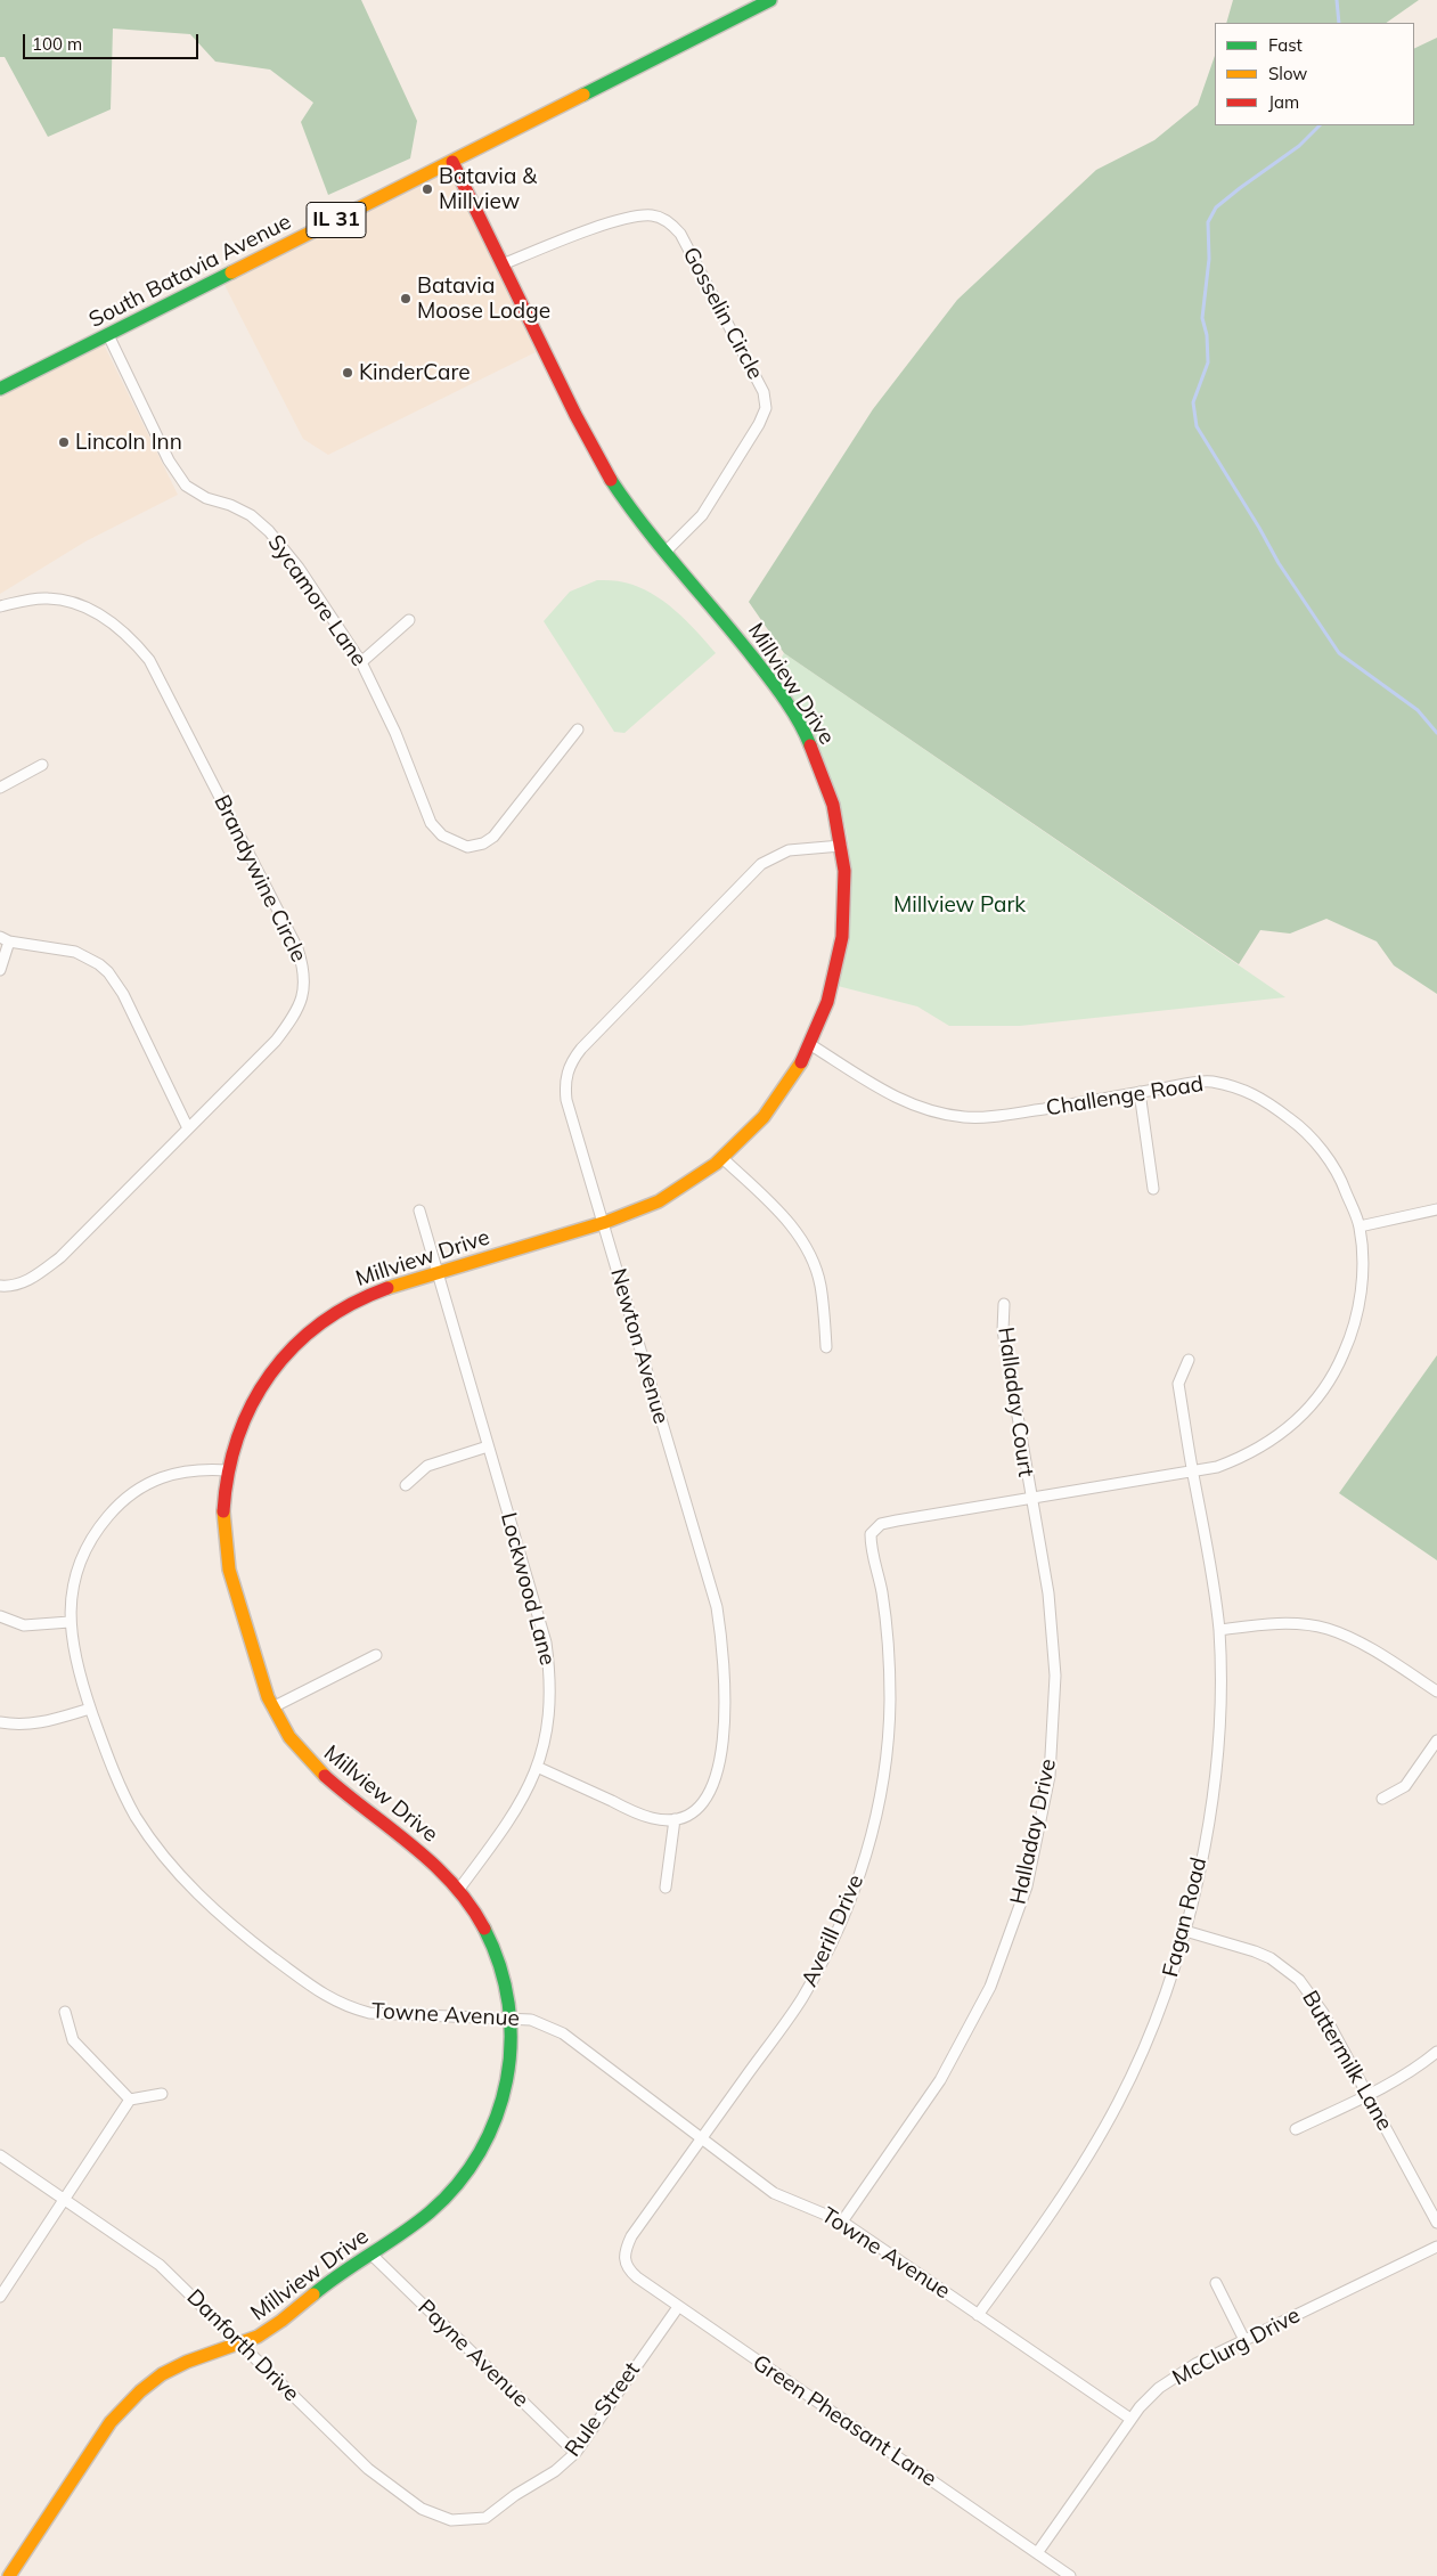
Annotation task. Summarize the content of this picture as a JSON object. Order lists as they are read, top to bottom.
{
  "streets": {
    "street": [
      "IL 31",
      "South Batavia Avenue",
      "Gosselin Circle",
      "Sycamore Lane",
      "Millview Drive",
      "Brandywine Circle",
      "Challenge Road",
      "Newton Avenue",
      "Halladay Court",
      "Lockwood Lane",
      "Halladay Drive",
      "Fagan Road",
      "Averill Drive",
      "Towne Avenue",
      "Buttermilk Lane",
      "Danforth Drive",
      "McClurg Drive",
      "Payne Avenue",
      "Rule Street",
      "Green Pheasant Lane"
    ]
  },
  "crossings": [
    ["South Batavia Avenue", "Sycamore Lane"],
    ["South Batavia Avenue", "Millview Drive"],
    ["Gosselin Circle", "Millview Drive"],
    ["Millview Drive", "Challenge Road"],
    ["Millview Drive", "Newton Avenue"],
    ["Millview Drive", "Lockwood Lane"],
    ["Millview Drive", "Towne Avenue"],
    ["Millview Drive", "Danforth Drive"],
    ["Millview Drive", "Payne Avenue"],
    ["Challenge Road", "Halladay Court"],
    ["Challenge Road", "Halladay Drive"],
    ["Challenge Road", "Fagan Road"],
    ["Challenge Road", "Averill Drive"],
    ["Halladay Court", "Halladay Drive"],
    ["Halladay Drive", "Towne Avenue"],
    ["Fagan Road", "Towne Avenue"],
    ["Fagan Road", "Buttermilk Lane"],
    ["Averill Drive", "Towne Avenue"],
    ["Averill Drive", "Green Pheasant Lane"],
    ["Towne Avenue", "McClurg Drive"],
    ["Danforth Drive", "Rule Street"],
    ["McClurg Drive", "Green Pheasant Lane"],
    ["Payne Avenue", "Rule Street"],
    ["Rule Street", "Green Pheasant Lane"]
  ],
  "parks": ["Millview Park"],
  "places": [
    "Batavia & Millview",
    "Batavia Moose Lodge",
    "KinderCare",
    "Lincoln Inn"
  ],
  "legend": ["Fast", "Slow", "Jam"],
  "scale_bar": "100 m"
}
